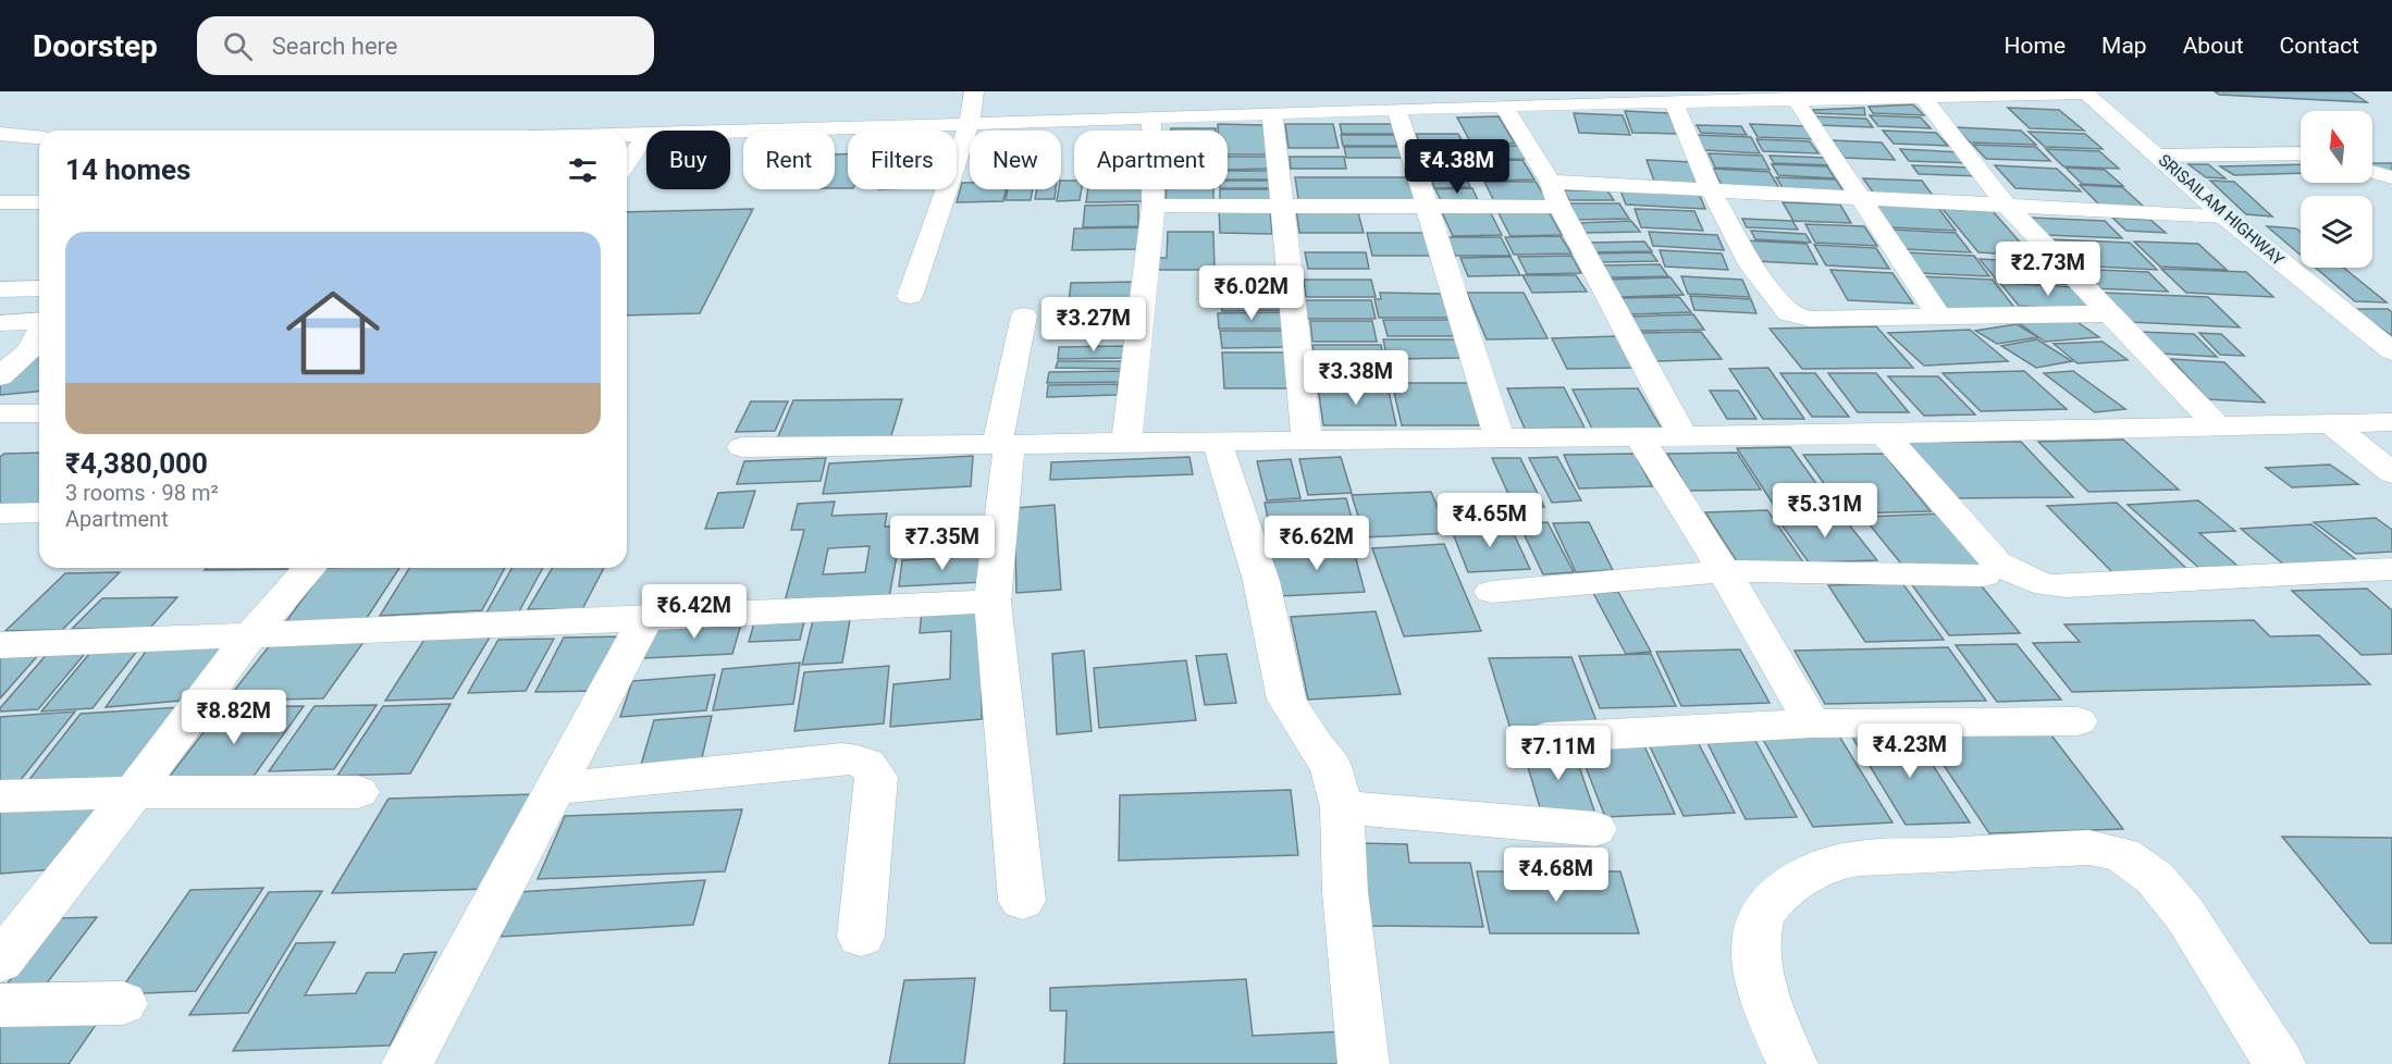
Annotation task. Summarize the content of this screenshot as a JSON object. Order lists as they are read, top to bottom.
{
  "streets": {
    "main road": ["SRISAILAM HIGHWAY"]
  },
  "north": "top",
  "page": {
    "header": "Doorstep",
    "search": "Search here",
    "nav": [
      "Home",
      "Map",
      "About",
      "Contact"
    ],
    "chip": [
      "Buy",
      "Rent",
      "Filters",
      "New",
      "Apartment"
    ],
    "heading": "14 homes",
    "price": [
      "₹4.38M",
      "₹2.73M",
      "₹6.02M",
      "₹3.27M",
      "₹3.38M",
      "₹5.31M",
      "₹4.65M",
      "₹7.35M",
      "₹6.62M",
      "₹6.42M",
      "₹8.82M",
      "₹4.23M",
      "₹7.11M",
      "₹4.68M"
    ],
    "list": [
      {
        "name": "₹4,380,000",
        "note": "3 rooms · 98 m² · Apartment"
      }
    ]
  }
}
